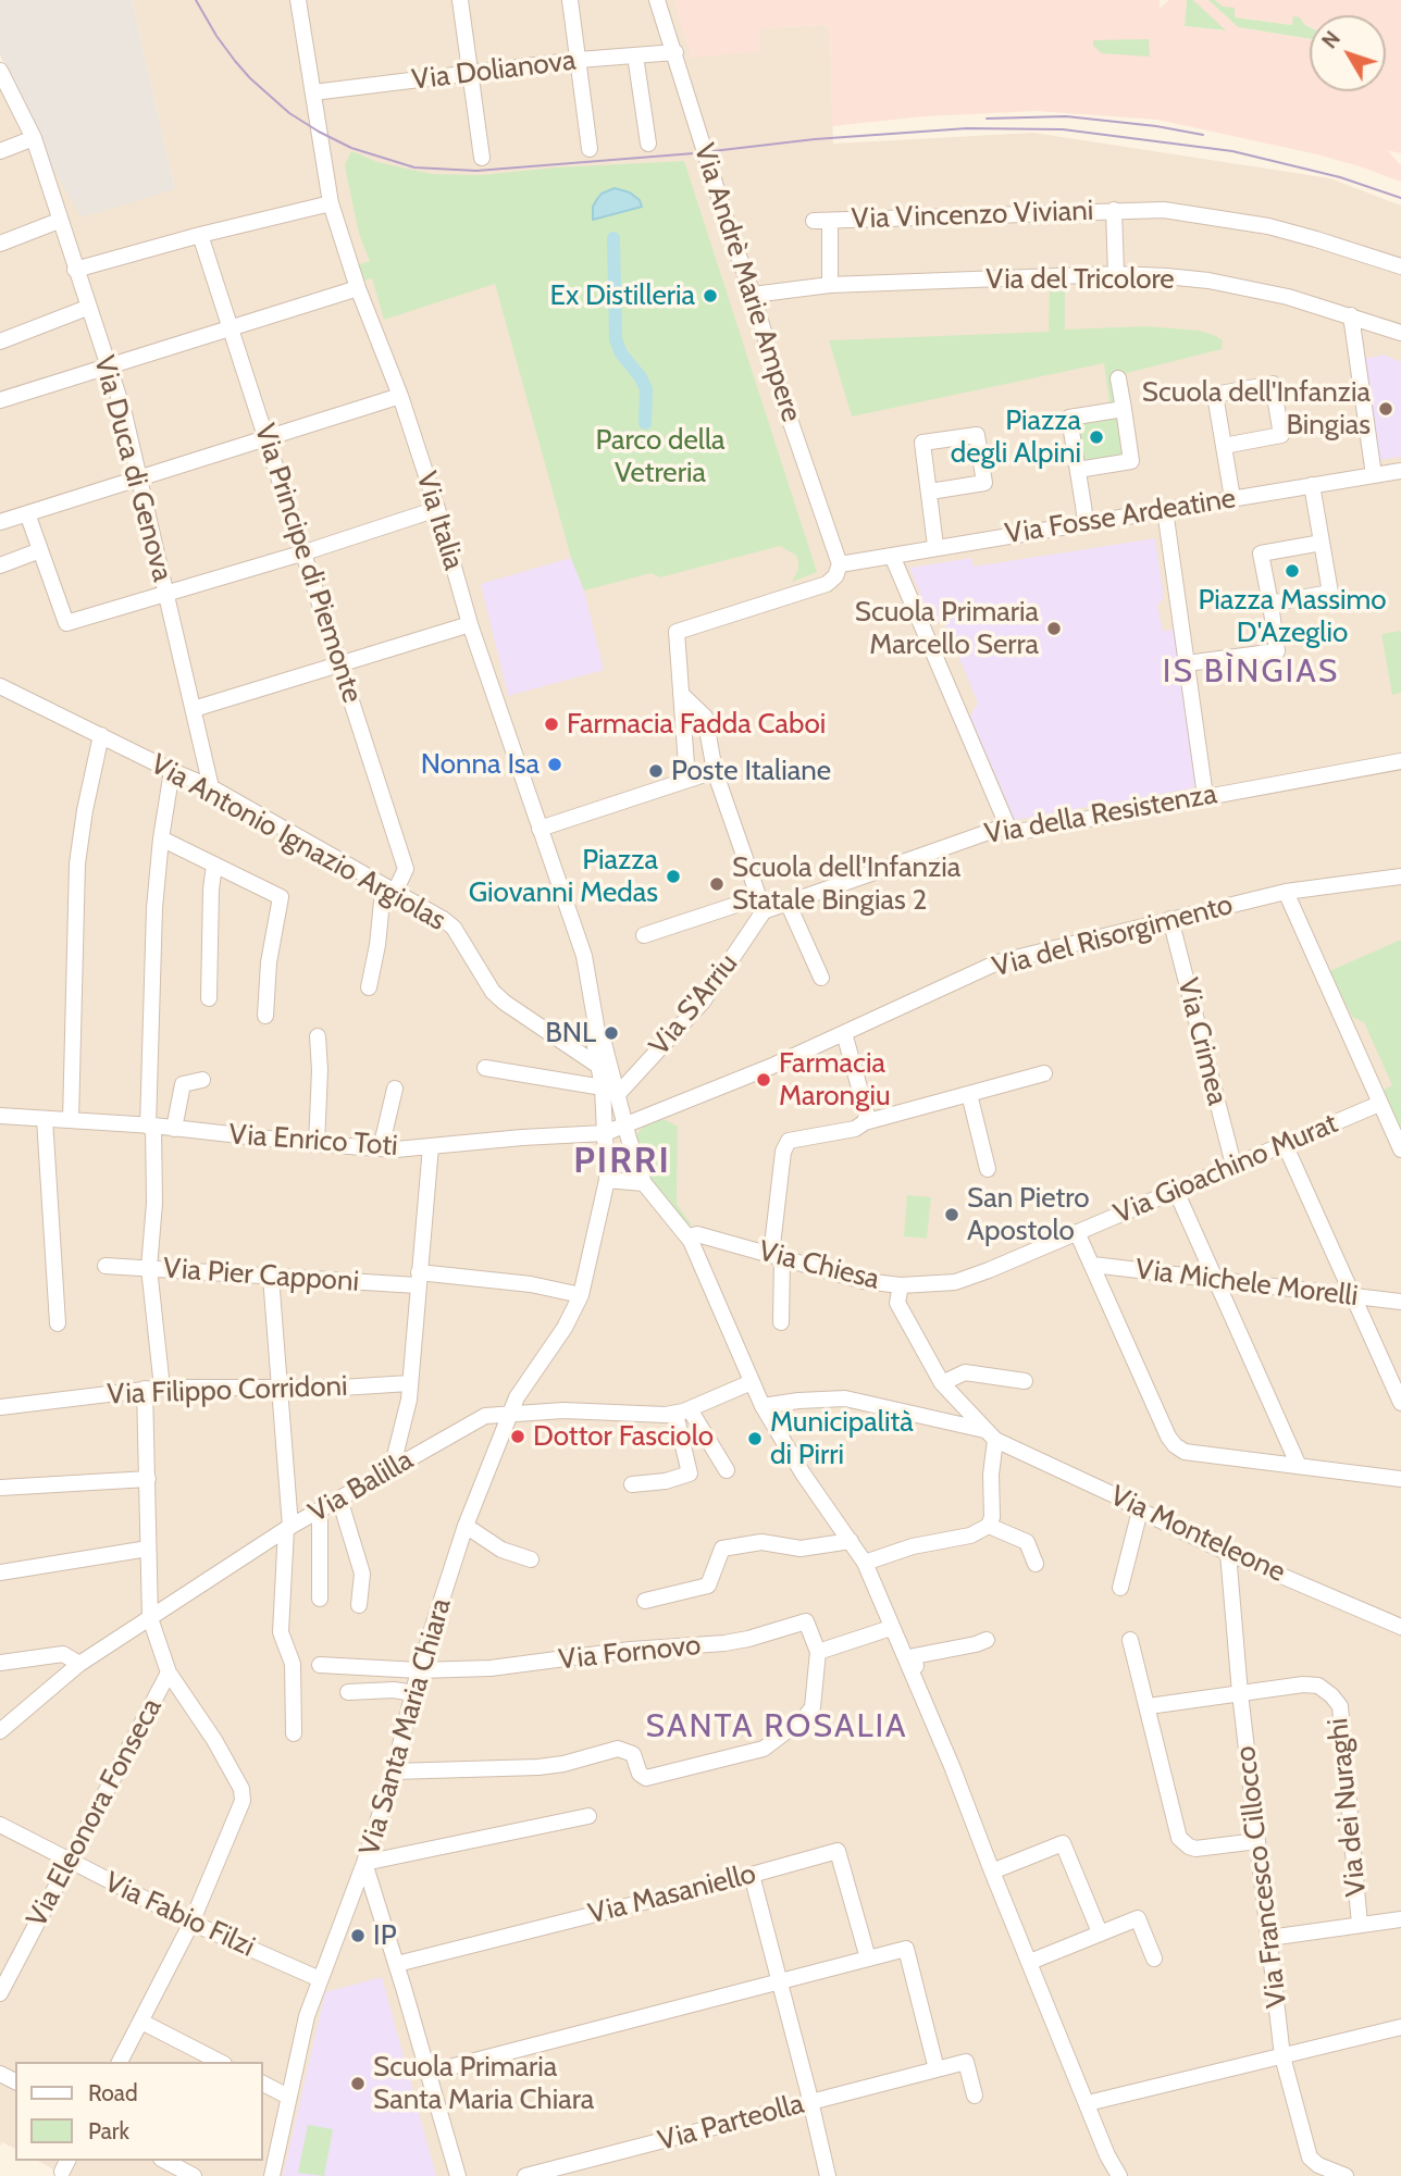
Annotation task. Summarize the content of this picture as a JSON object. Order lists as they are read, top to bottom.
{
  "streets": {
    "street": [
      "Via Dolianova",
      "Via Vincenzo Viviani",
      "Via del Tricolore",
      "Via Andrè Marie Ampere",
      "Via Duca di Genova",
      "Via Fosse Ardeatine",
      "Via Italia",
      "Via Principe di Piemonte",
      "Via della Resistenza",
      "Via Antonio Ignazio Argiolas",
      "Via del Risorgimento",
      "Via S'Arriu",
      "Via Crimea",
      "Via Enrico Toti",
      "Via Gioachino Murat",
      "Via Chiesa",
      "Via Pier Capponi",
      "Via Michele Morelli",
      "Via Filippo Corridoni",
      "Via Balilla",
      "Via Monteleone",
      "Via Fornovo",
      "Via Santa Maria Chiara",
      "Via dei Nuraghi",
      "Via Eleonora Fonseca",
      "Via Francesco Cillocco",
      "Via Masaniello",
      "Via Fabio Filzi",
      "Via Parteolla"
    ]
  },
  "crossings": [
    ["Via Dolianova", "Via Andrè Marie Ampere"],
    ["Via Dolianova", "Via Italia"],
    ["Via Vincenzo Viviani", "Via del Tricolore"],
    ["Via del Tricolore", "Via Andrè Marie Ampere"],
    ["Via Andrè Marie Ampere", "Via Fosse Ardeatine"],
    ["Via Duca di Genova", "Via Antonio Ignazio Argiolas"],
    ["Via Principe di Piemonte", "Via Antonio Ignazio Argiolas"],
    ["Via della Resistenza", "Via S'Arriu"],
    ["Via del Risorgimento", "Via Crimea"],
    ["Via del Risorgimento", "Via Enrico Toti"],
    ["Via Crimea", "Via Gioachino Murat"],
    ["Via Gioachino Murat", "Via Chiesa"],
    ["Via Chiesa", "Via Monteleone"],
    ["Via Balilla", "Via Santa Maria Chiara"],
    ["Via Monteleone", "Via Francesco Cillocco"],
    ["Via Fornovo", "Via Santa Maria Chiara"],
    ["Via Santa Maria Chiara", "Via Masaniello"],
    ["Via dei Nuraghi", "Via Francesco Cillocco"],
    ["Via Eleonora Fonseca", "Via Fabio Filzi"]
  ],
  "districts": ["IS BÌNGIAS", "PIRRI", "SANTA ROSALIA"],
  "parks": ["Parco della Vetreria"],
  "places": [
    "Ex Distilleria",
    "Scuola dell'Infanzia Bingias",
    "Piazza degli Alpini",
    "Piazza Massimo D'Azeglio",
    "Scuola Primaria Marcello Serra",
    "Farmacia Fadda Caboi",
    "Nonna Isa",
    "Poste Italiane",
    "Piazza Giovanni Medas",
    "Scuola dell'Infanzia Statale Bingias 2",
    "BNL",
    "Farmacia Marongiu",
    "San Pietro Apostolo",
    "Dottor Fasciolo",
    "Municipalità di Pirri",
    "IP",
    "Scuola Primaria Santa Maria Chiara"
  ],
  "legend": ["Road", "Park"],
  "north": "top left"
}
